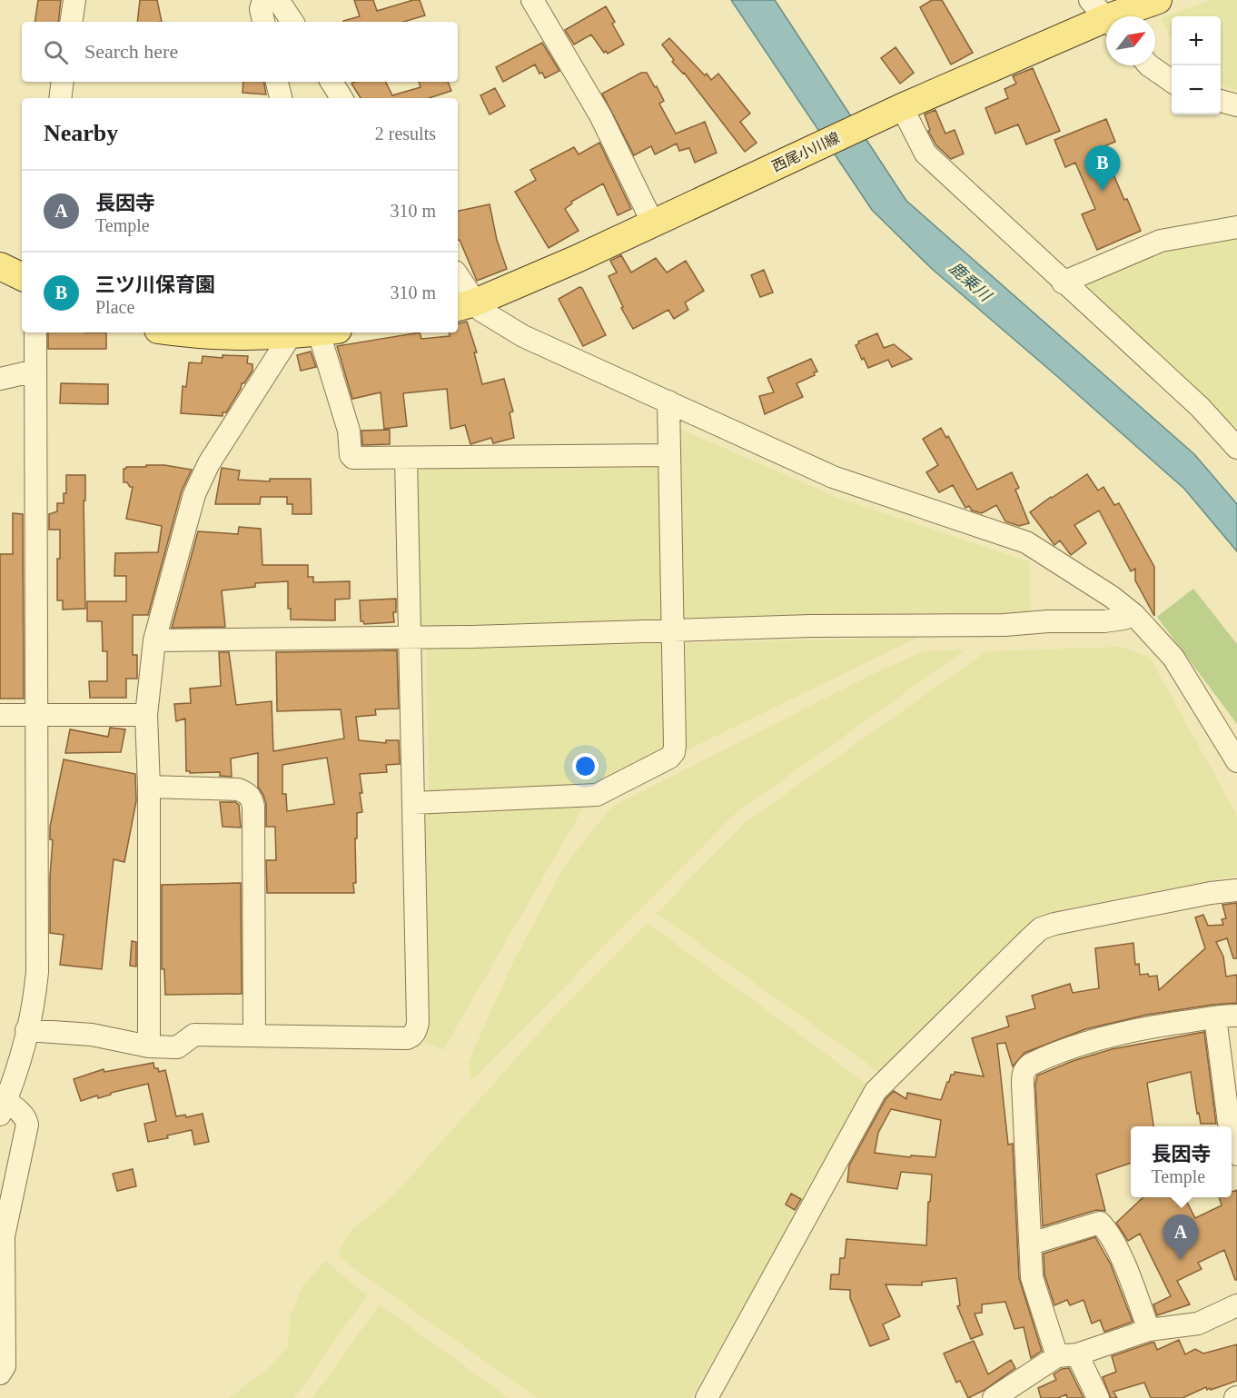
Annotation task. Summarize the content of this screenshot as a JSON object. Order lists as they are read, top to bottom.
{
  "streets": {
    "main road": ["西尾小川線"]
  },
  "water": ["鹿乗川"],
  "north": "top right",
  "page": {
    "map_buttons": ["+", "−"],
    "search": "Search here",
    "heading": ["Nearby", "2 results"],
    "pins": ["B", "A"],
    "list": [
      {
        "mark": "A",
        "name": "長因寺",
        "note": "Temple",
        "value": "310 m"
      },
      {
        "mark": "B",
        "name": "三ツ川保育園",
        "note": "Place",
        "value": "310 m"
      }
    ],
    "popup": ["長因寺", "Temple"]
  }
}
